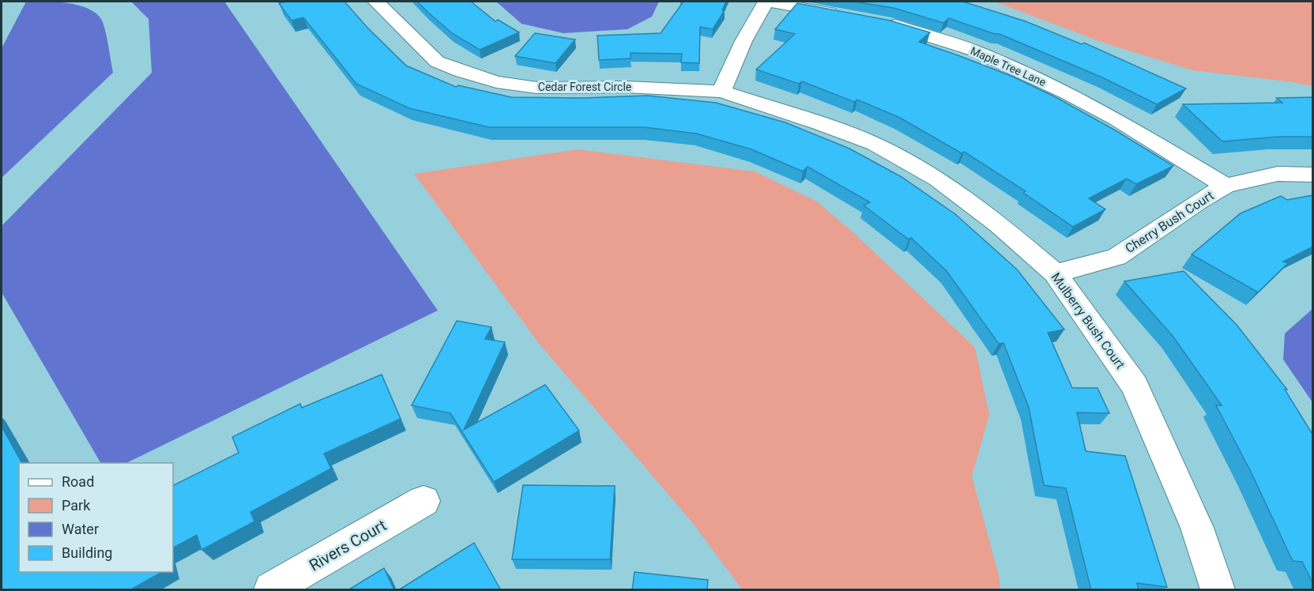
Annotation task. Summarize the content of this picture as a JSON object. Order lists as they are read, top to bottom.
{
  "streets": {
    "street": [
      "Maple Tree Lane",
      "Cedar Forest Circle",
      "Cherry Bush Court",
      "Mulberry Bush Court",
      "Rivers Court"
    ]
  },
  "crossings": [
    ["Maple Tree Lane", "Cherry Bush Court"],
    ["Cedar Forest Circle", "Mulberry Bush Court"],
    ["Cherry Bush Court", "Mulberry Bush Court"]
  ],
  "legend": [
    "Road",
    "Park",
    "Water",
    "Building"
  ]
}
